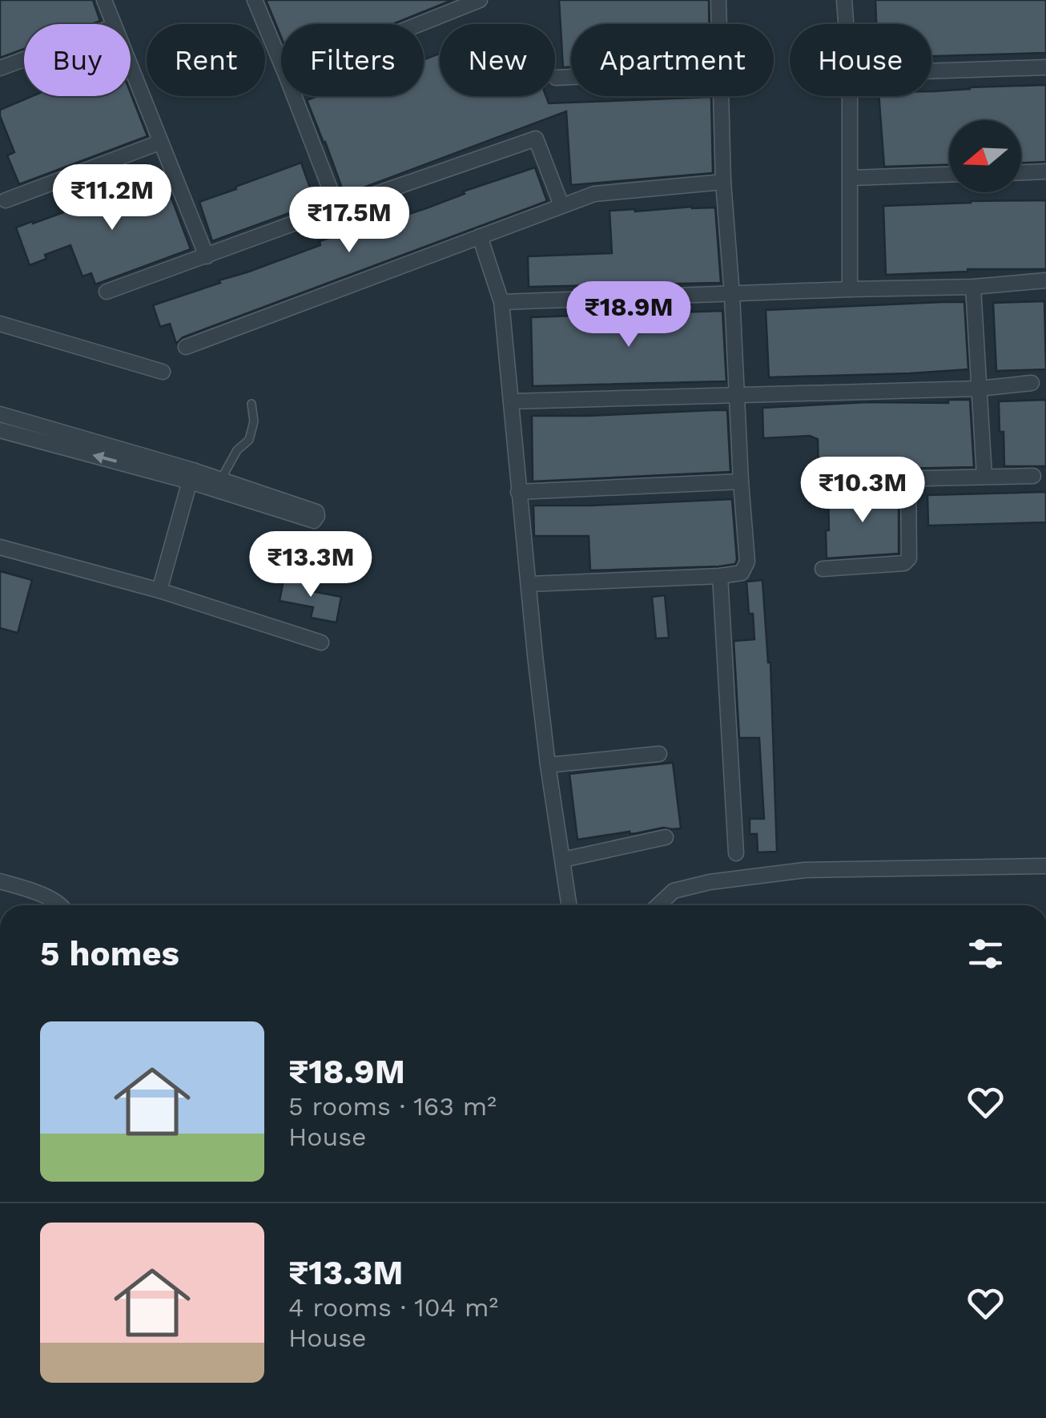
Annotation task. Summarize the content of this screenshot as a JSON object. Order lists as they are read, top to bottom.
{
  "north": "left",
  "page": {
    "chip": [
      "Buy",
      "Rent",
      "Filters",
      "New",
      "Apartment",
      "House"
    ],
    "price": [
      "₹11.2M",
      "₹17.5M",
      "₹18.9M",
      "₹10.3M",
      "₹13.3M"
    ],
    "heading": "5 homes",
    "list": [
      {
        "name": "₹18.9M",
        "note": "5 rooms · 163 m² · House"
      },
      {
        "name": "₹13.3M",
        "note": "4 rooms · 104 m² · House"
      }
    ]
  }
}
